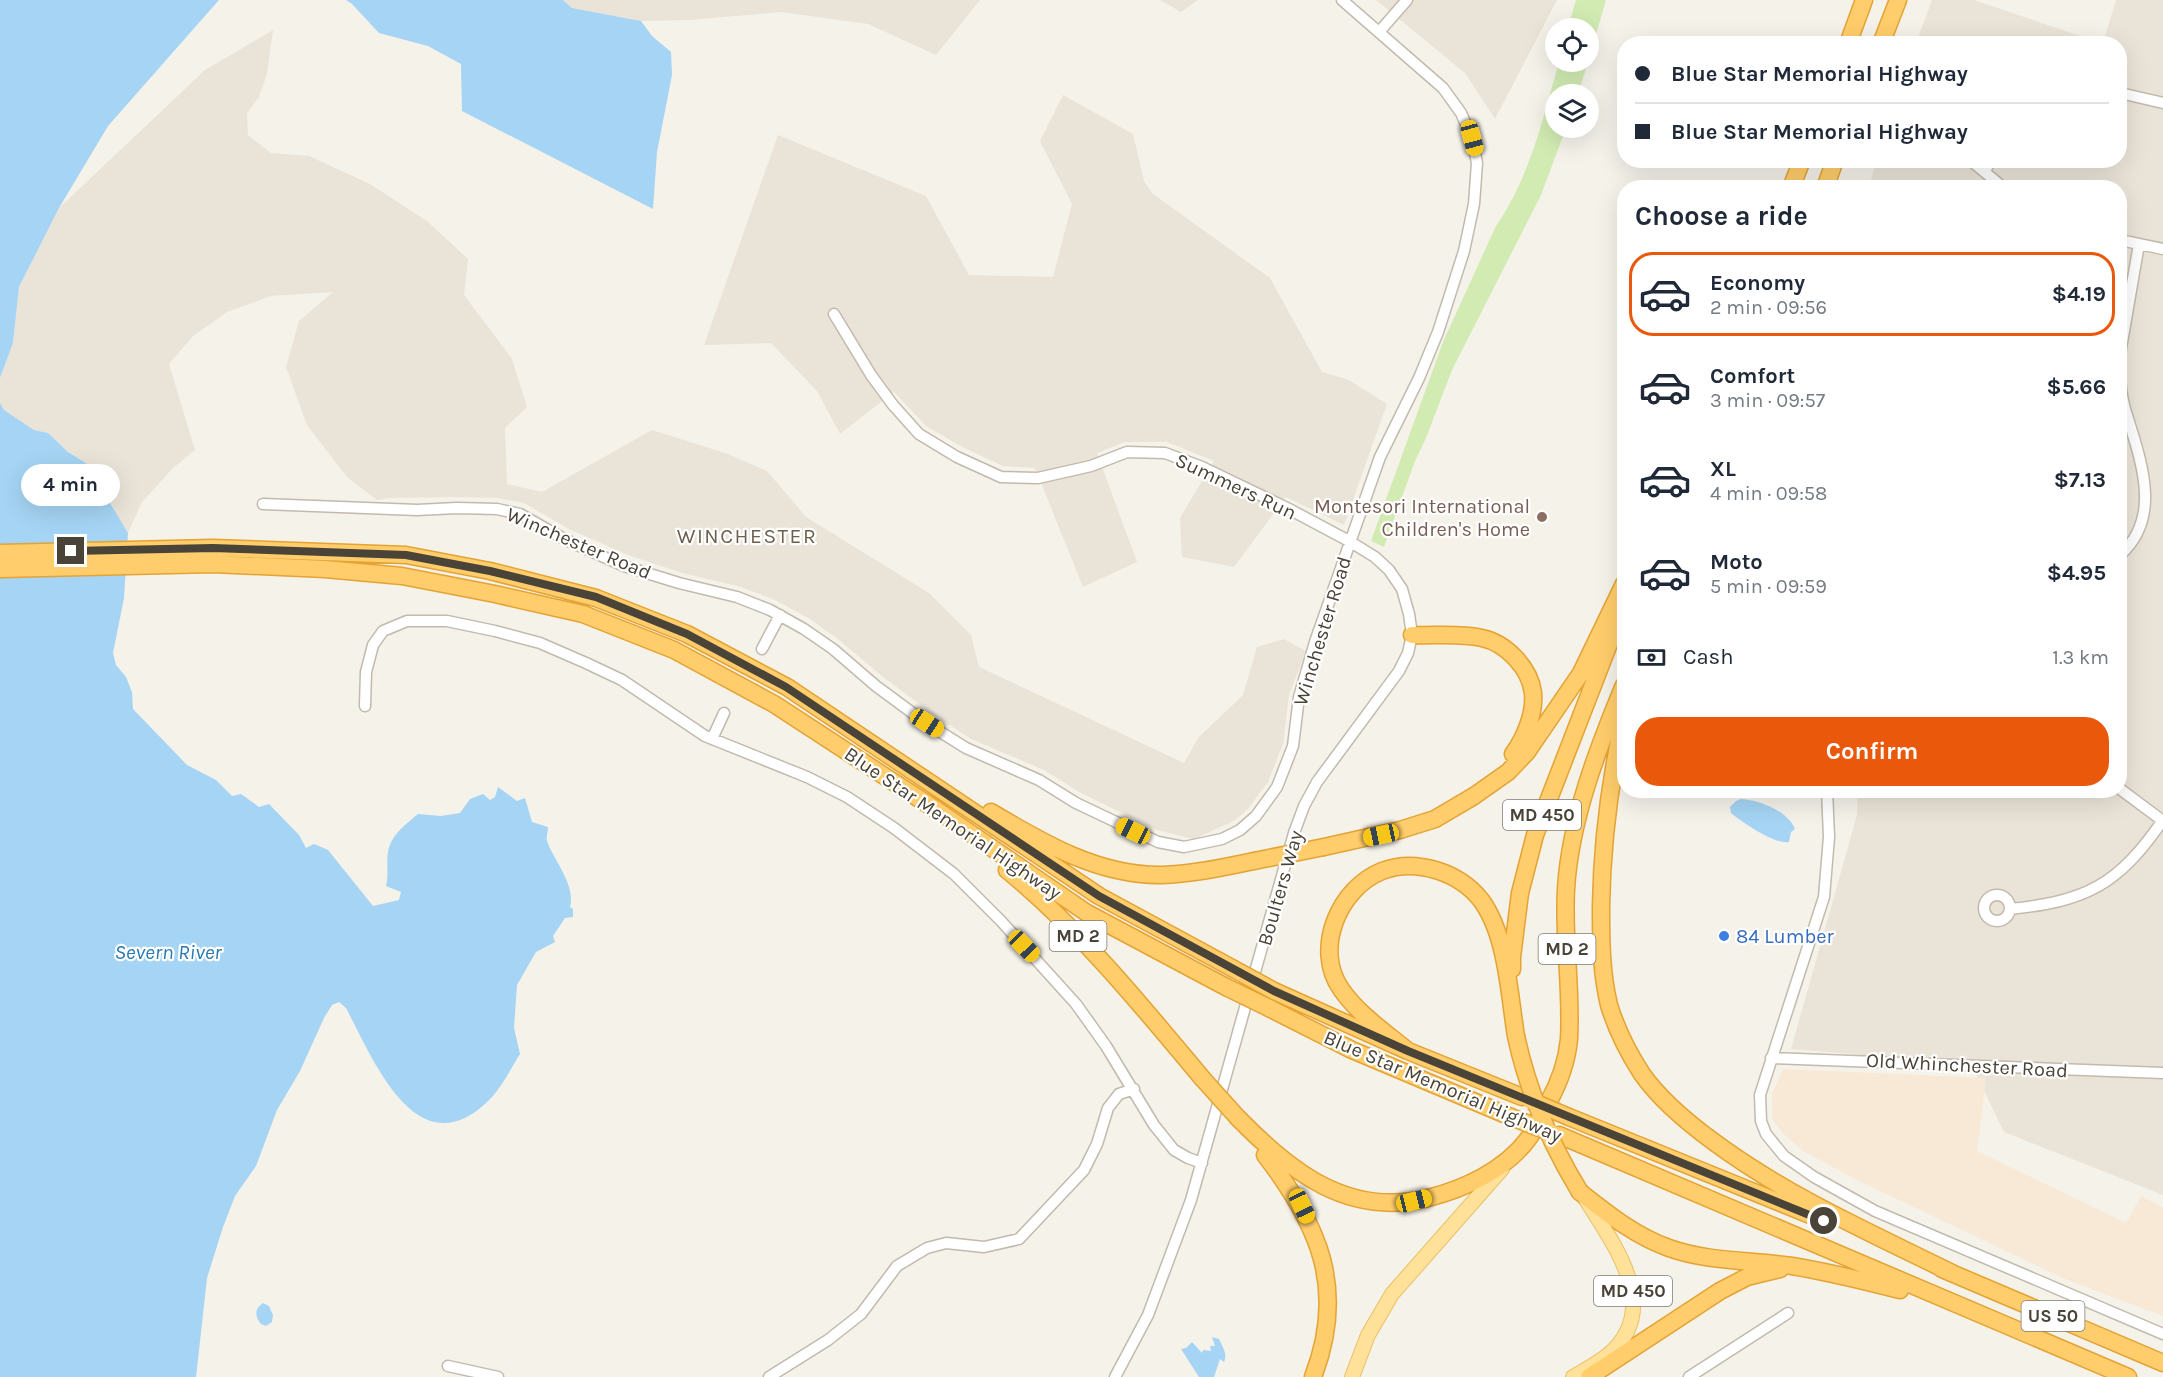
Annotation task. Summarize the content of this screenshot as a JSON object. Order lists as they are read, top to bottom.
{
  "streets": {
    "highway": [
      "MD 450",
      "Blue Star Memorial Highway",
      "MD 2",
      "US 50"
    ],
    "street": [
      "Summers Run",
      "Winchester Road",
      "Boulters Way",
      "Old Whinchester Road"
    ]
  },
  "crossings": [
    ["Summers Run", "Winchester Road"],
    ["Summers Run", "Boulters Way"],
    ["Winchester Road", "Boulters Way"],
    ["Blue Star Memorial Highway", "MD 2"]
  ],
  "districts": ["WINCHESTER"],
  "water": ["Severn River"],
  "places": ["Montesori International Children's Home", "84 Lumber"],
  "page": {
    "banner": ["Blue Star Memorial Highway", "Blue Star Memorial Highway"],
    "heading": "Choose a ride",
    "list": [
      {
        "name": "Economy",
        "note": "2 min · 09:56",
        "value": "$4.19"
      },
      {
        "name": "Comfort",
        "note": "3 min · 09:57",
        "value": "$5.66"
      },
      {
        "name": "XL",
        "note": "4 min · 09:58",
        "value": "$7.13"
      },
      {
        "name": "Moto",
        "note": "5 min · 09:59",
        "value": "$4.95"
      }
    ],
    "bubble": "4 min",
    "pay": ["Cash", "1.3 km"],
    "buttons": "Confirm"
  }
}
